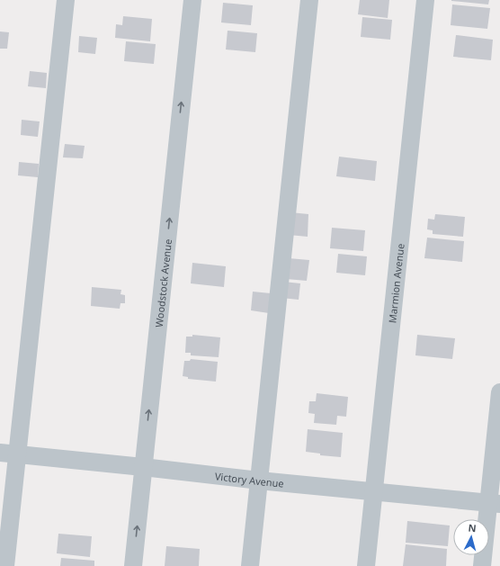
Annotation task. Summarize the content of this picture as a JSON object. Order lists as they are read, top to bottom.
{
  "streets": {
    "street": ["Woodstock Avenue", "Marmion Avenue", "Victory Avenue"]
  },
  "crossings": [
    ["Woodstock Avenue", "Victory Avenue"],
    ["Marmion Avenue", "Victory Avenue"]
  ],
  "north": "top"
}
